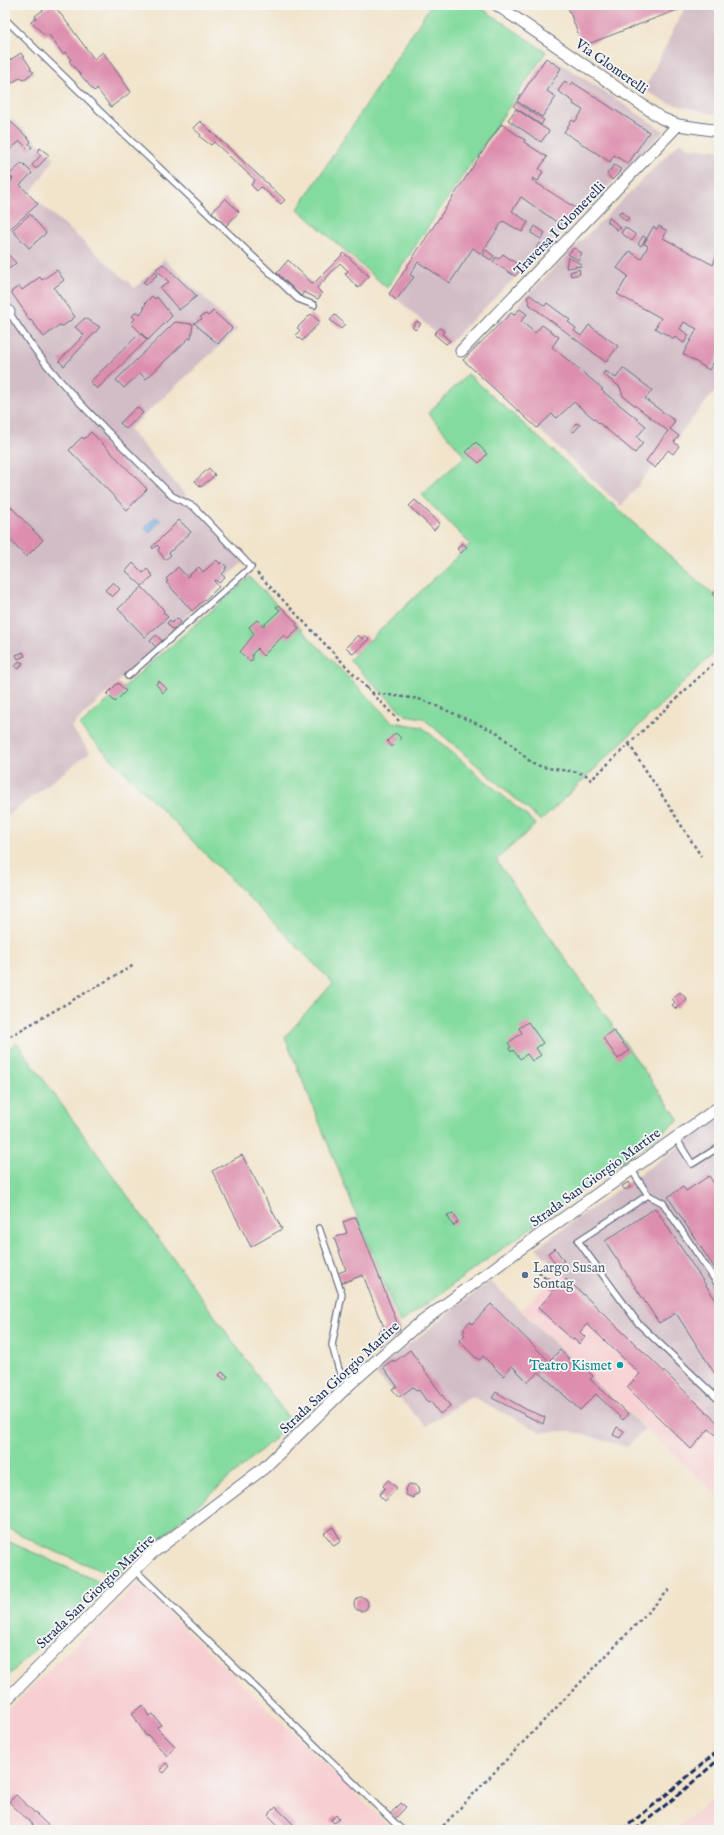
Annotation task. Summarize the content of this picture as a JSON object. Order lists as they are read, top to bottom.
{
  "streets": {
    "street": ["Via Glomerelli", "Traversa I Glomerelli", "Strada San Giorgio Martire"]
  },
  "crossings": [
    ["Via Glomerelli", "Traversa I Glomerelli"]
  ],
  "places": ["Largo Susan Sontag", "Teatro Kismet"]
}
